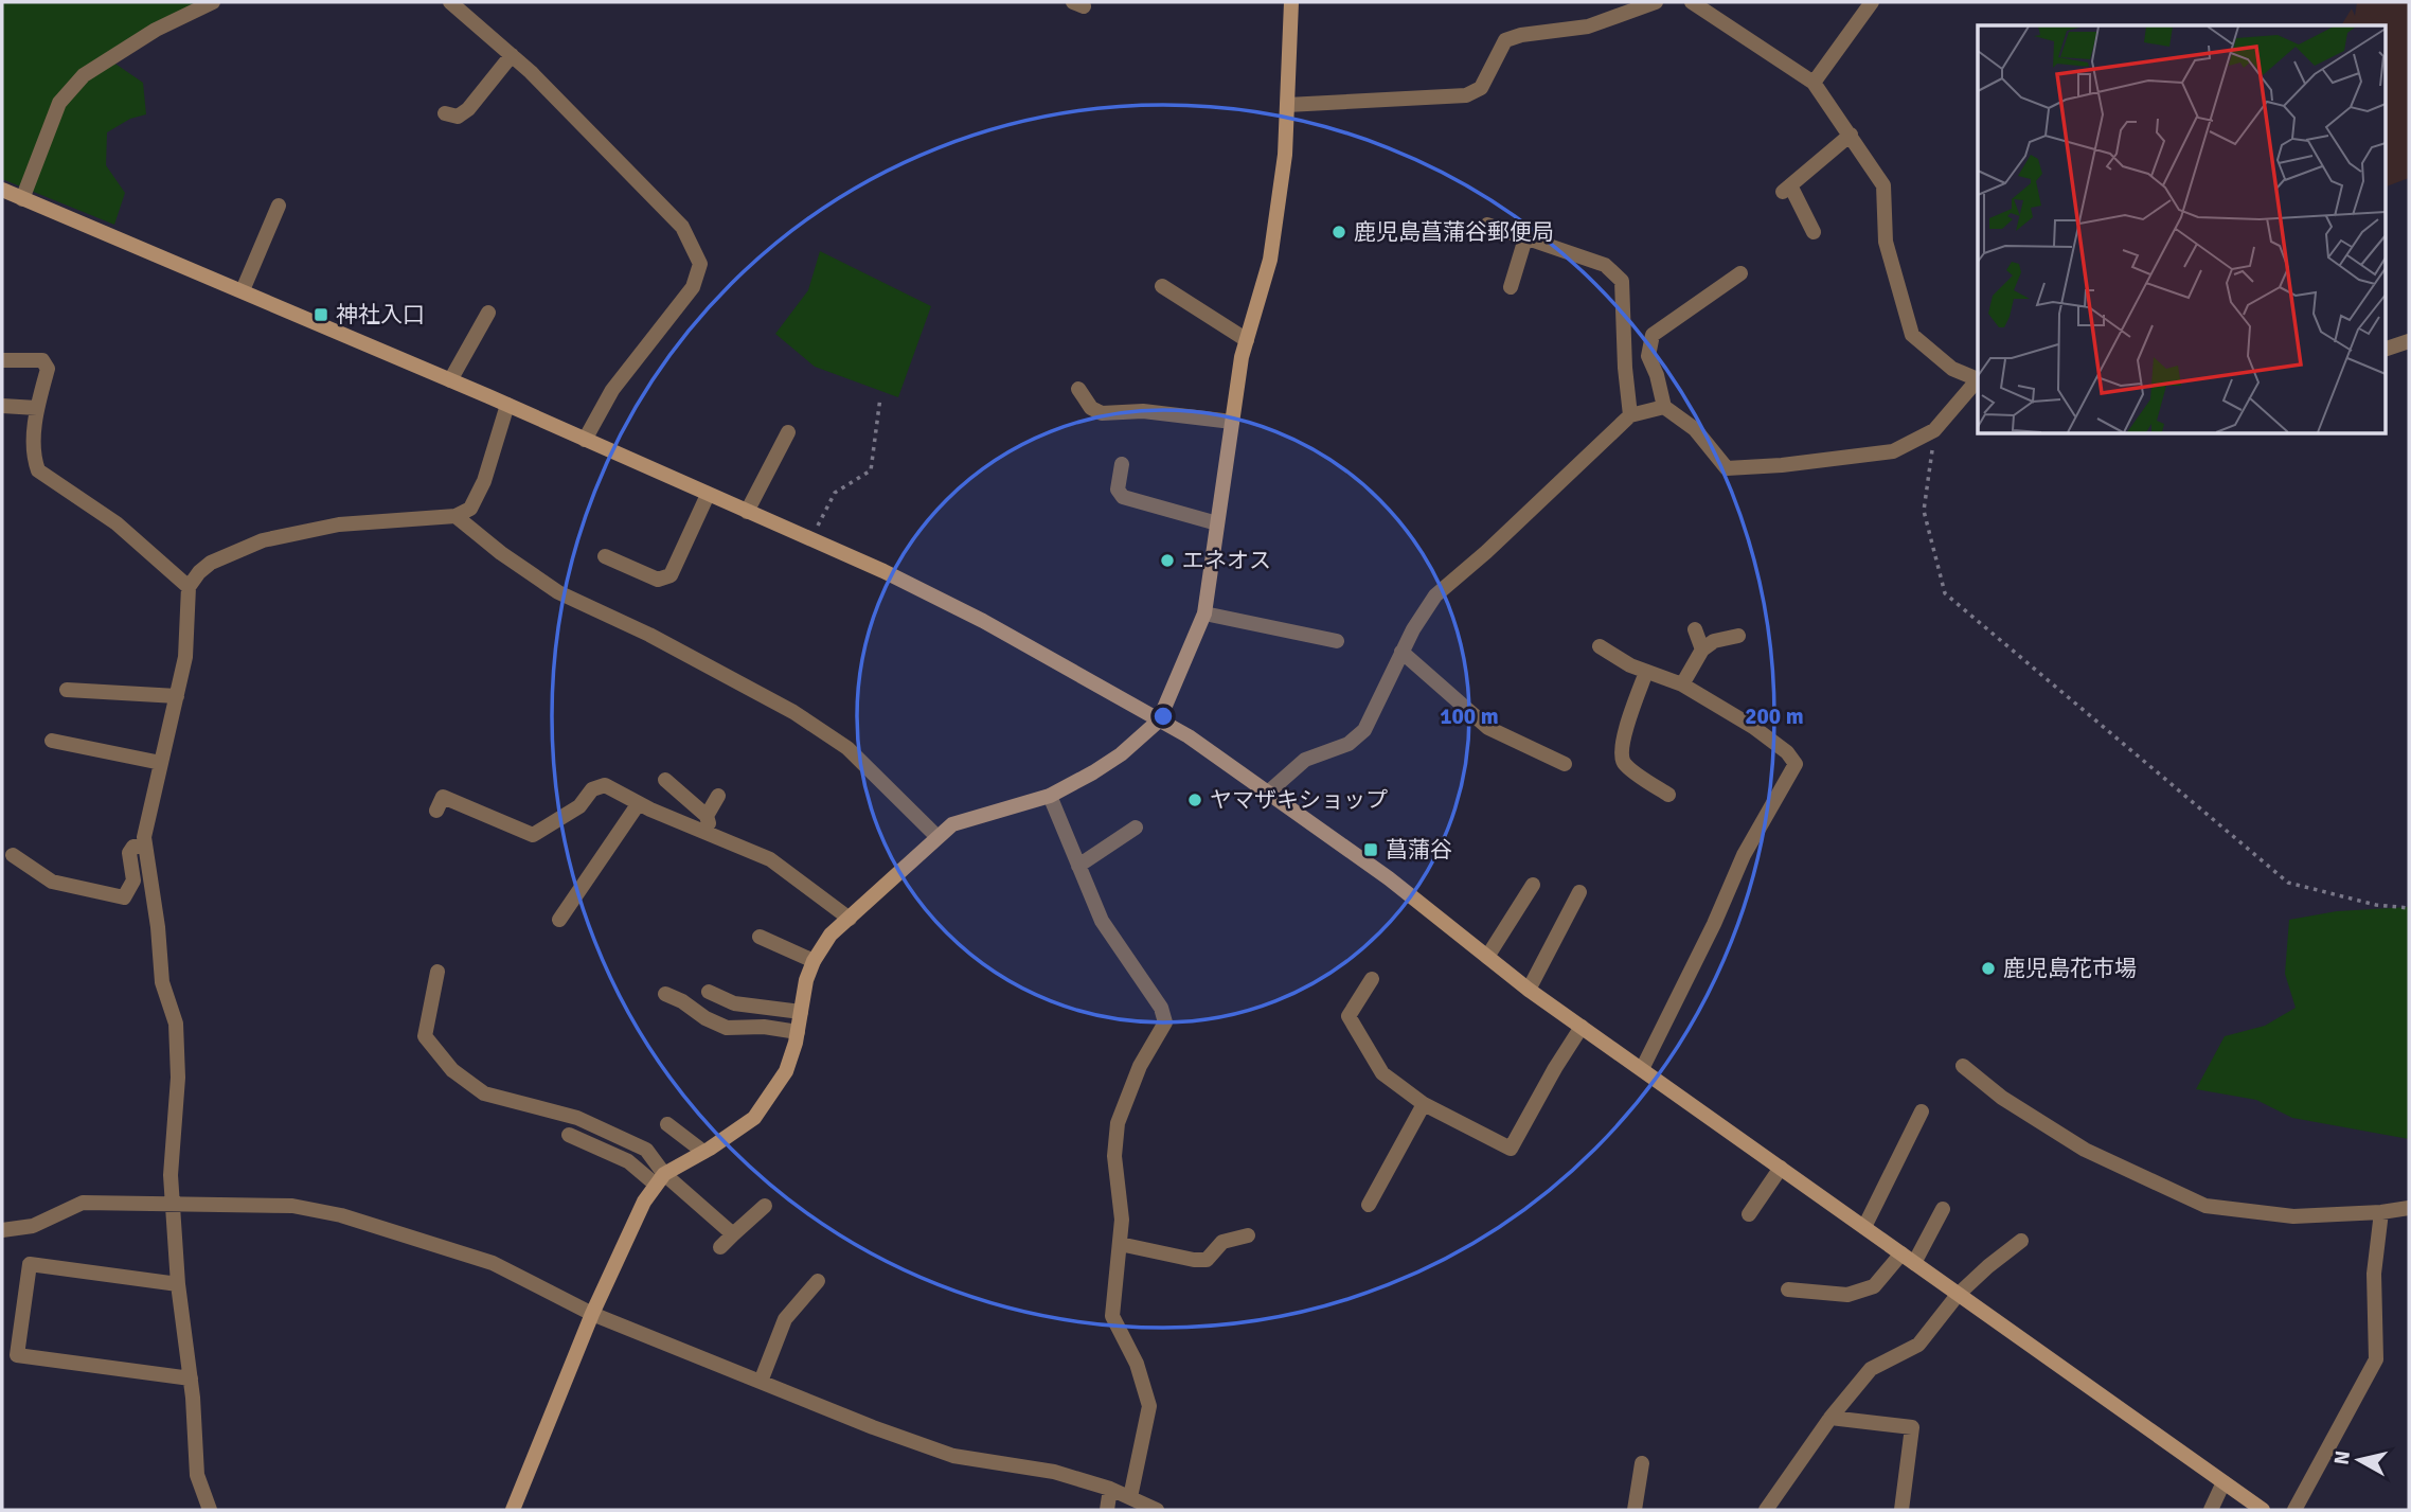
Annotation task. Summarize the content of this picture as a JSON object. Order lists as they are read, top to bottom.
{
  "places": {
    "other": [
      "鹿児島菖蒲谷郵便局",
      "エネオス",
      "ヤマザキショップ",
      "鹿児島花市場"
    ],
    "transit": ["神社入口", "菖蒲谷"]
  },
  "north": "left",
  "rings": ["100 m", "200 m"]
}
